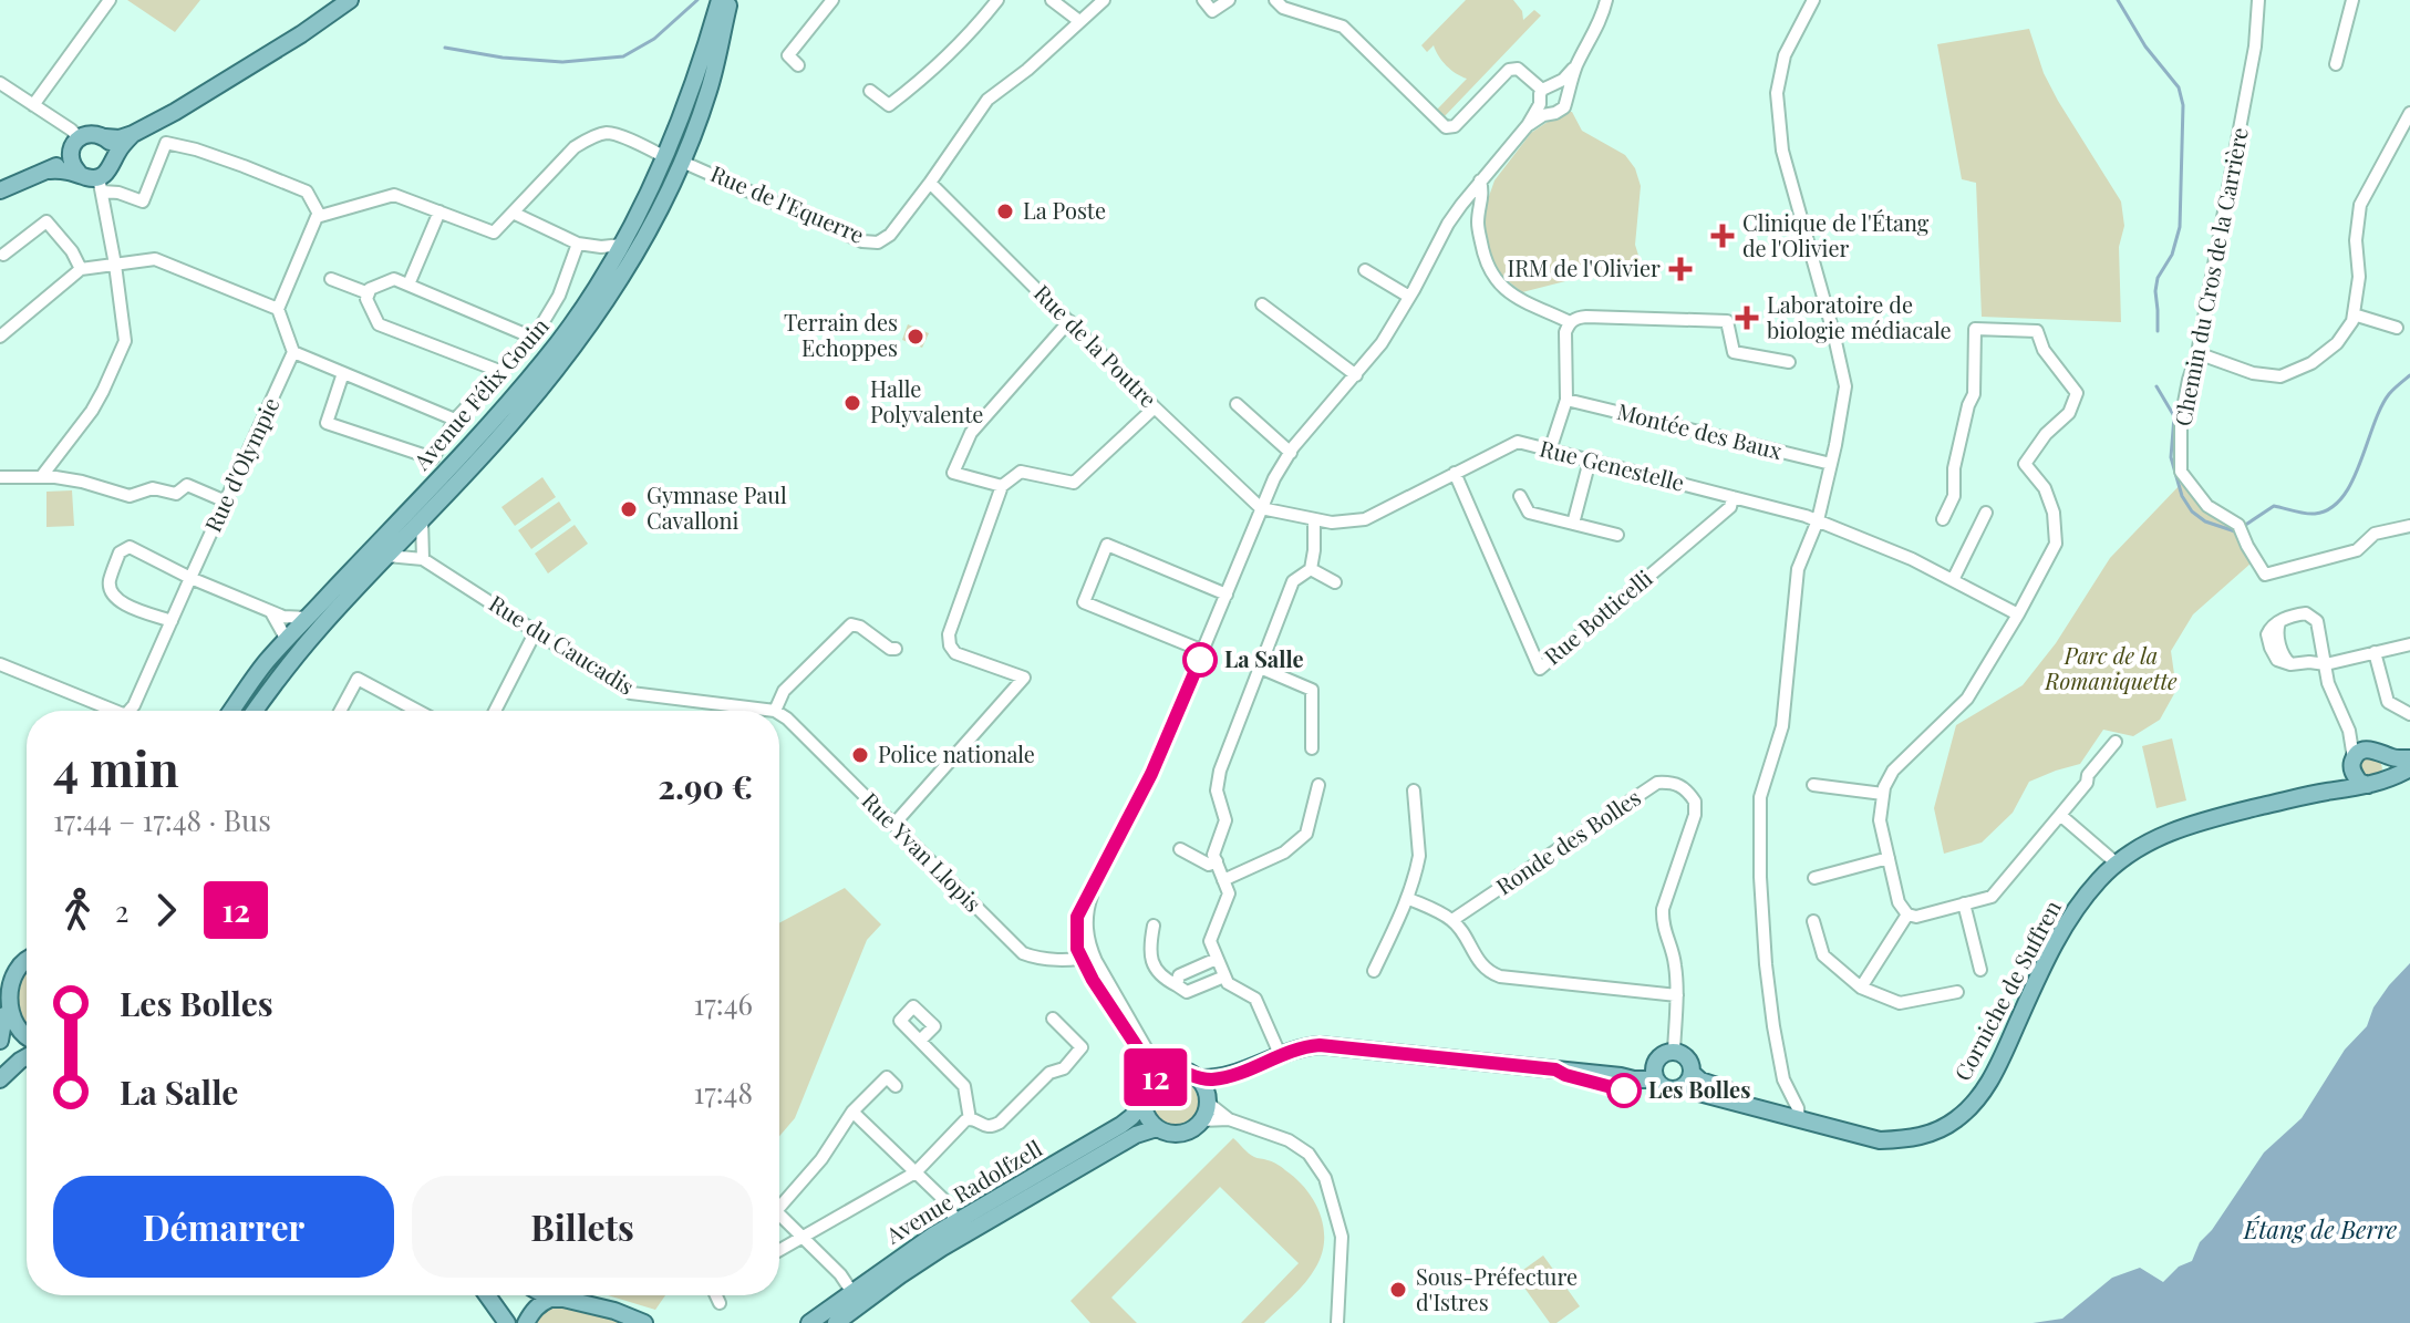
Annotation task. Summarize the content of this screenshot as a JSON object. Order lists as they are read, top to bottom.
{
  "streets": {
    "main road": ["Avenue Félix Gouin", "Corniche de Suffren", "Avenue Radolfzell"],
    "street": [
      "Rue de l'Equerre",
      "Chemin du Cros de la Carrière",
      "Rue de la Poutre",
      "Montée des Baux",
      "Rue d'Olympie",
      "Rue Genestelle",
      "Rue Botticelli",
      "Rue du Caucadis",
      "Ronde des Bolles",
      "Rue Yvan Llopis"
    ]
  },
  "crossings": [
    ["Rue de l'Equerre", "Rue de la Poutre"],
    ["Rue de l'Equerre", "Avenue Félix Gouin"],
    ["Rue de la Poutre", "Rue Genestelle"],
    ["Avenue Félix Gouin", "Rue du Caucadis"],
    ["Rue Genestelle", "Rue Botticelli"]
  ],
  "water": ["Étang de Berre"],
  "parks": ["Parc de la Romaniquette"],
  "places": {
    "other": [
      "La Poste",
      "Terrain des Echoppes",
      "Halle Polyvalente",
      "Gymnase Paul Cavalloni",
      "La Salle",
      "Police nationale",
      "Les Bolles",
      "Sous-Préfecture d'Istres"
    ],
    "health": ["Clinique de l'Étang de l'Olivier", "IRM de l'Olivier", "Laboratoire de biologie médiacale"]
  },
  "lines": ["bus line 12"],
  "page": {
    "on_map": "12",
    "heading": ["4 min", "17:44 – 17:48 · Bus", "2.90 €"],
    "legs": ["2", "12"],
    "list": [
      {
        "name": "Les Bolles",
        "value": "17:46"
      },
      {
        "name": "La Salle",
        "value": "17:48"
      }
    ],
    "buttons": ["Démarrer", "Billets"]
  }
}
